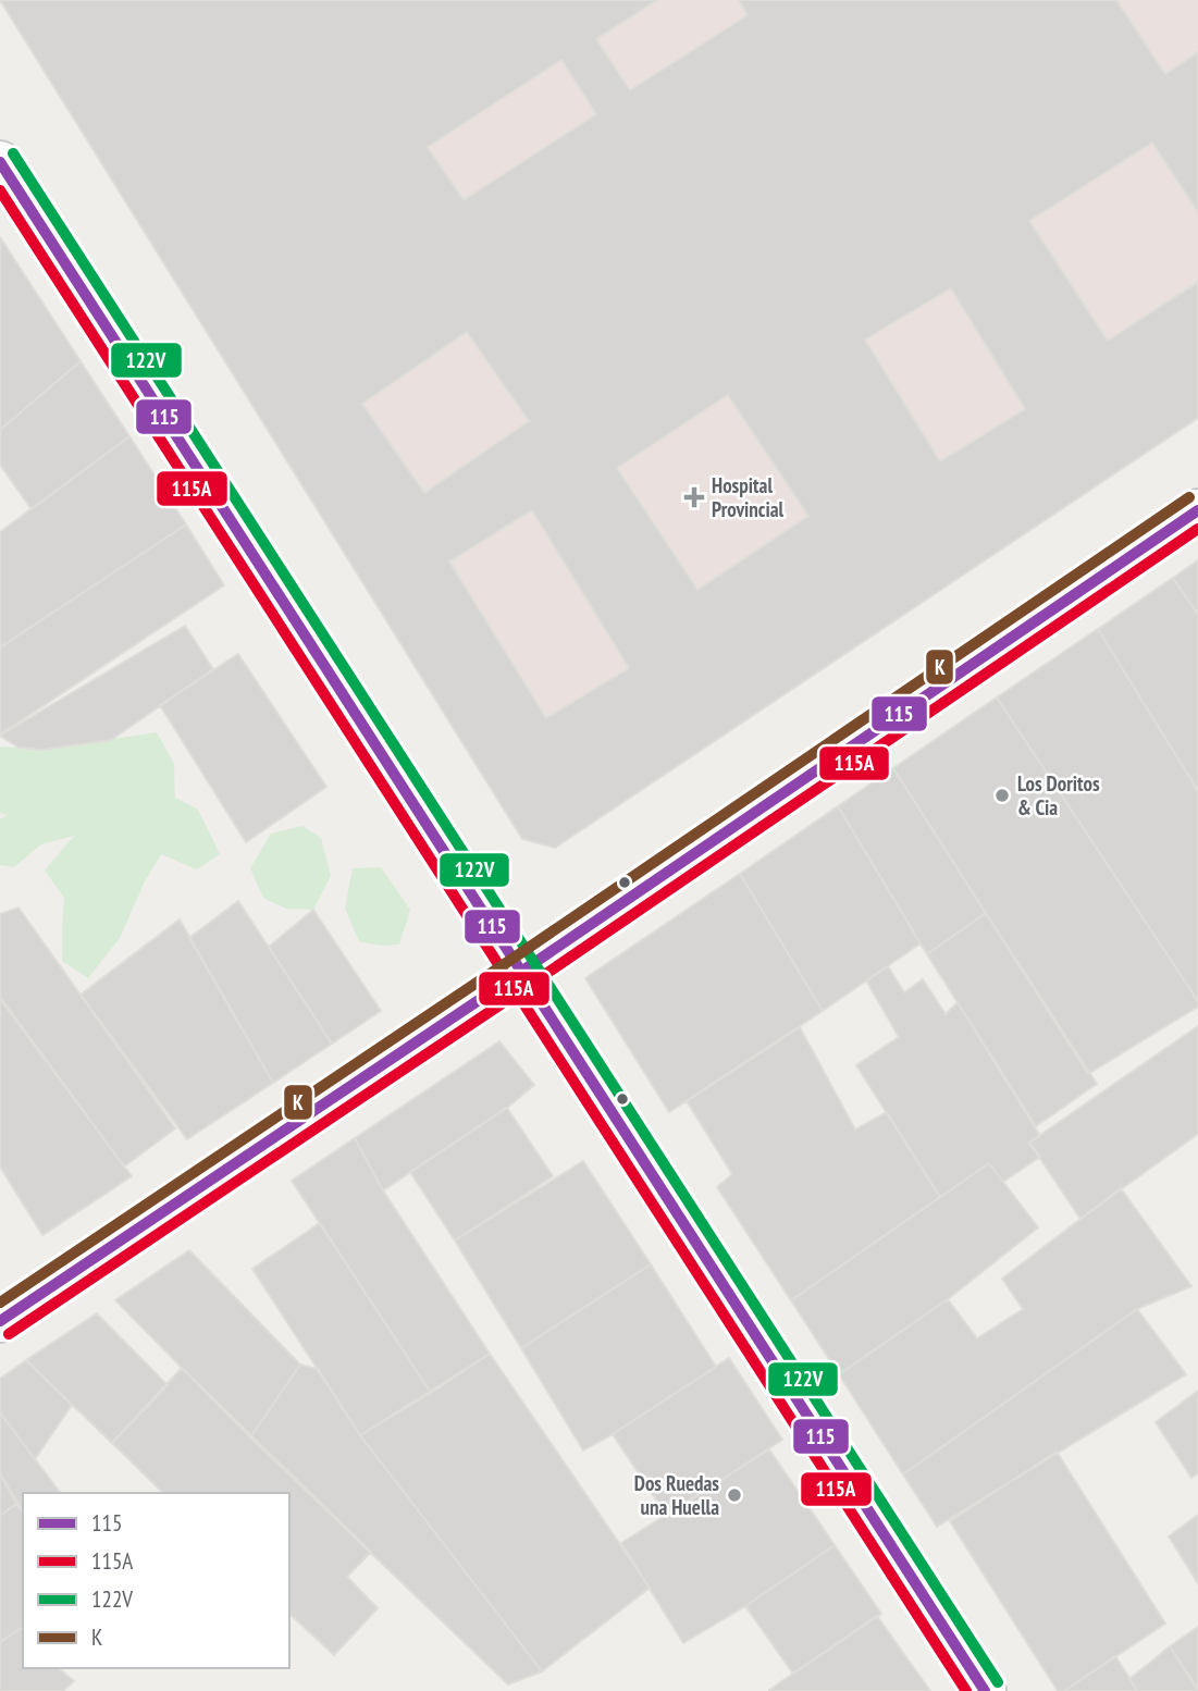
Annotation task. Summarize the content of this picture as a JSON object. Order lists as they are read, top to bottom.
{
  "places": {
    "health": ["Hospital Provincial"],
    "other": ["Los Doritos & Cia", "Dos Ruedas una Huella"]
  },
  "lines": [
    "transit line 122V",
    "transit line 115",
    "transit line 115A",
    "transit line K"
  ],
  "legend": [
    "115",
    "115A",
    "122V",
    "K"
  ]
}
